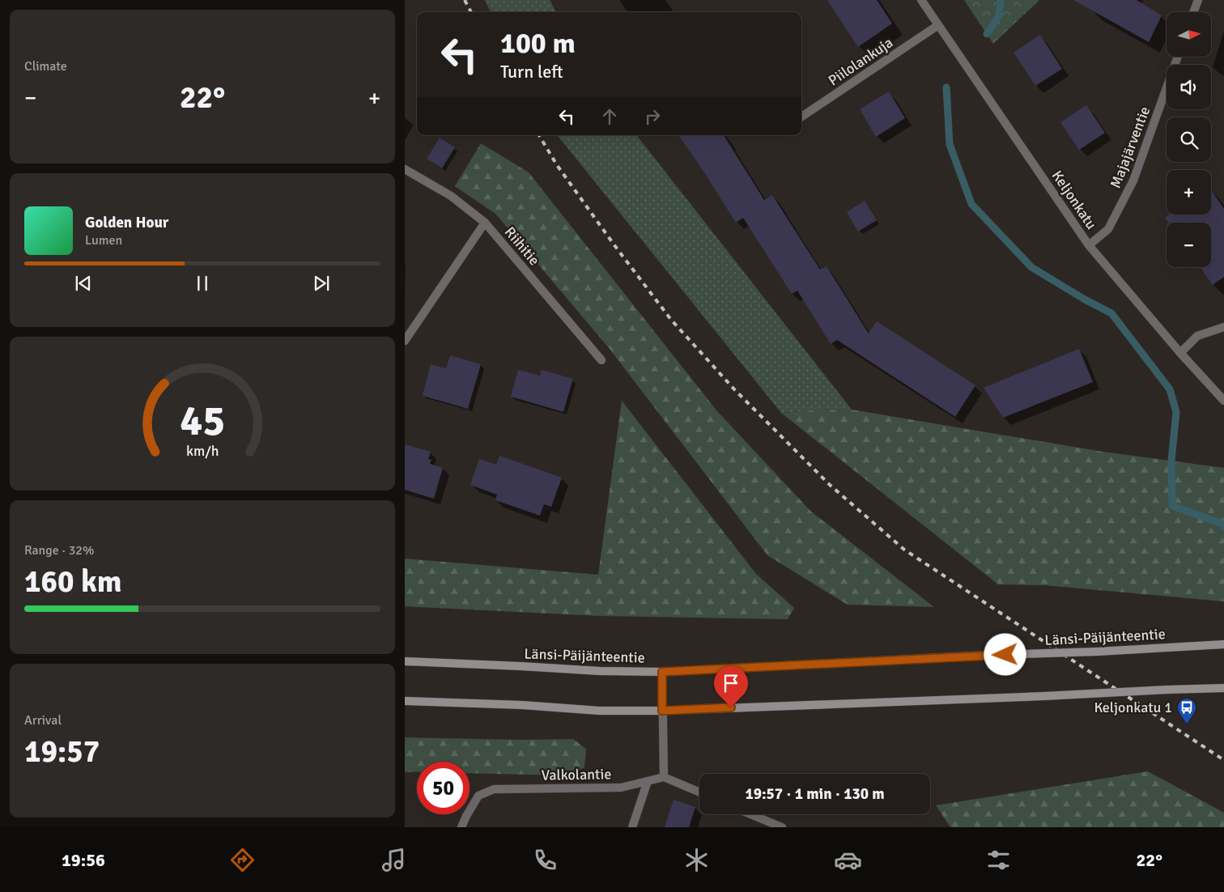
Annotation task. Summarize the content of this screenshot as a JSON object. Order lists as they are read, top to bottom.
{
  "streets": {
    "main road": ["Länsi-Päijänteentie"],
    "street": [
      "Piilolankuja",
      "Majajärventie",
      "Keljonkatu",
      "Riihitie",
      "Valkolantie"
    ]
  },
  "crossings": [
    ["Piilolankuja", "Keljonkatu"],
    ["Majajärventie", "Keljonkatu"]
  ],
  "places": {
    "bus stop": ["Keljonkatu 1"]
  },
  "north": "right",
  "page": {
    "tile": [
      "Climate",
      ["Range · 32%", "160 km"],
      ["Arrival", "19:57"]
    ],
    "map_buttons": ["+", "−"],
    "turn": ["100 m", "Turn left"],
    "heat": ["−", "22°", "+"],
    "song": ["Golden Hour", "Lumen"],
    "limit": "50",
    "trip": "19:57 · 1 min · 130 m",
    "tabs": ["19:56", "22°"],
    "gauge": ["45", "km/h"]
  }
}
